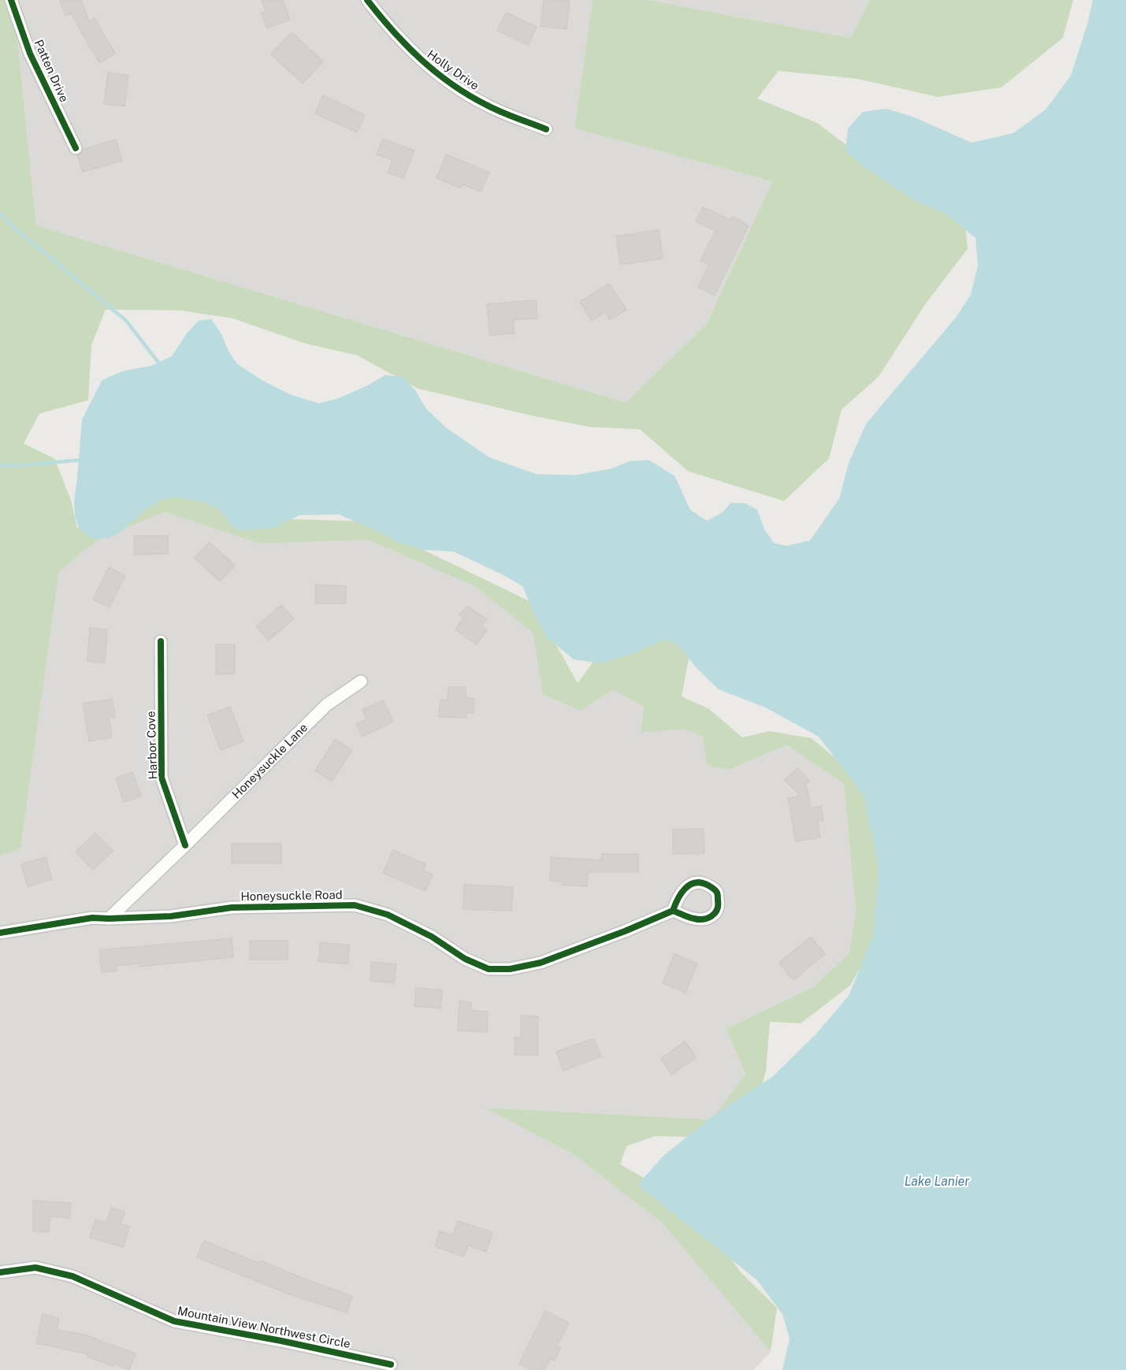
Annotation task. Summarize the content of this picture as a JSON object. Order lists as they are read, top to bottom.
{
  "streets": {
    "street": [
      "Holly Drive",
      "Patten Drive",
      "Harbor Cove",
      "Honeysuckle Lane",
      "Honeysuckle Road",
      "Mountain View Northwest Circle"
    ]
  },
  "crossings": [
    ["Harbor Cove", "Honeysuckle Lane"]
  ],
  "water": ["Lake Lanier"]
}
